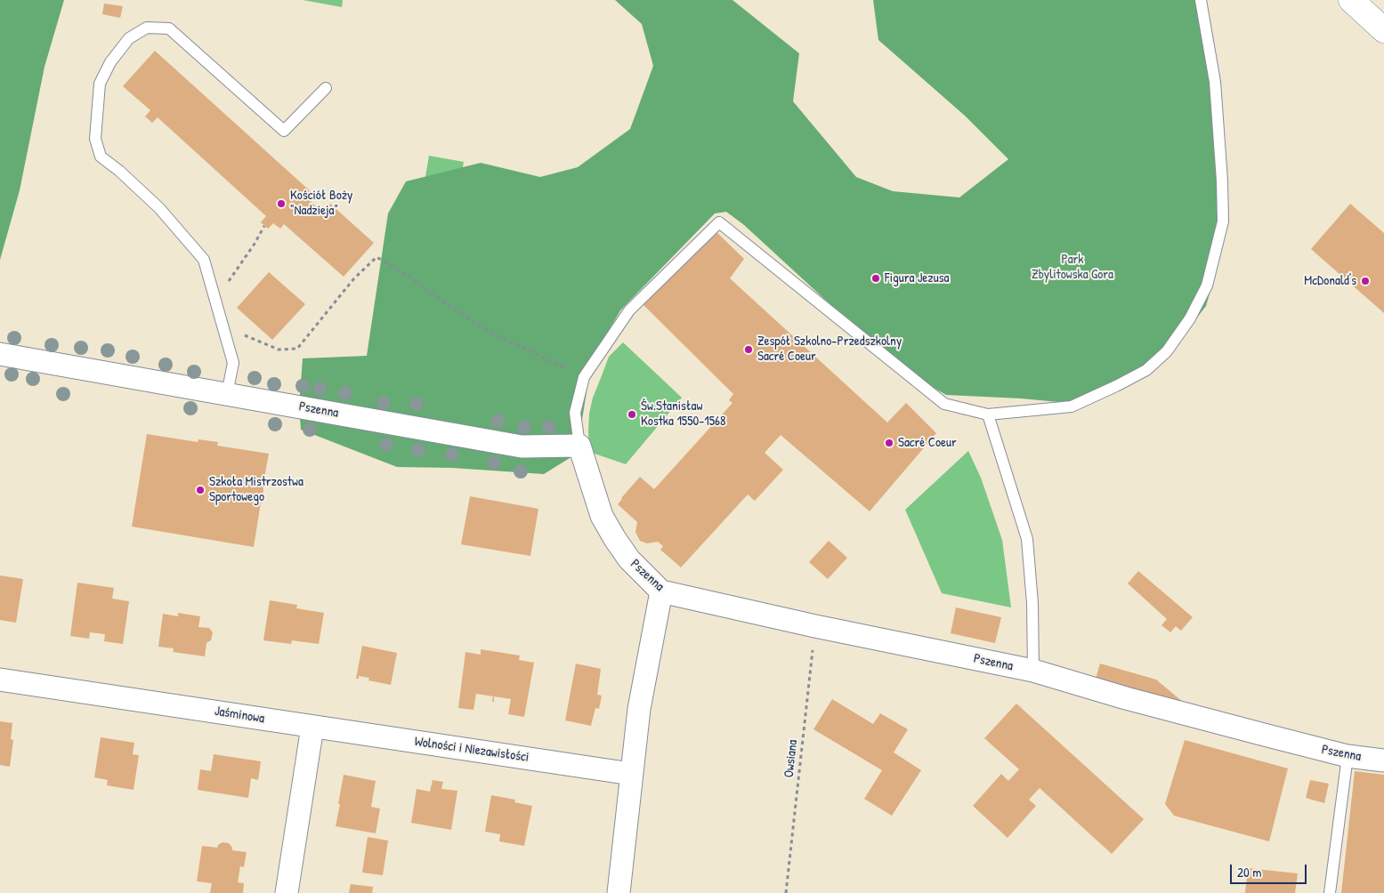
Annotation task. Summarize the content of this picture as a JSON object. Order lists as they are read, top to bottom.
{
  "streets": {
    "street": ["Pszenna", "Jaśminowa", "Wolności i Niezawisłości"],
    "path": ["Owsiana"]
  },
  "crossings": [
    ["Pszenna", "Owsiana"],
    ["Jaśminowa", "Wolności i Niezawisłości"]
  ],
  "parks": ["Park Zbylitowska Gora"],
  "places": [
    "Kościół Boży \"Nadzieja\"",
    "Figura Jezusa",
    "McDonald's",
    "Zespół Szkolno-Przedszkolny Sacré Coeur",
    "Św.Stanisław Kostka 1550-1568",
    "Sacré Coeur",
    "Szkoła Mistrzostwa Sportowego"
  ],
  "scale_bar": "20 m"
}
